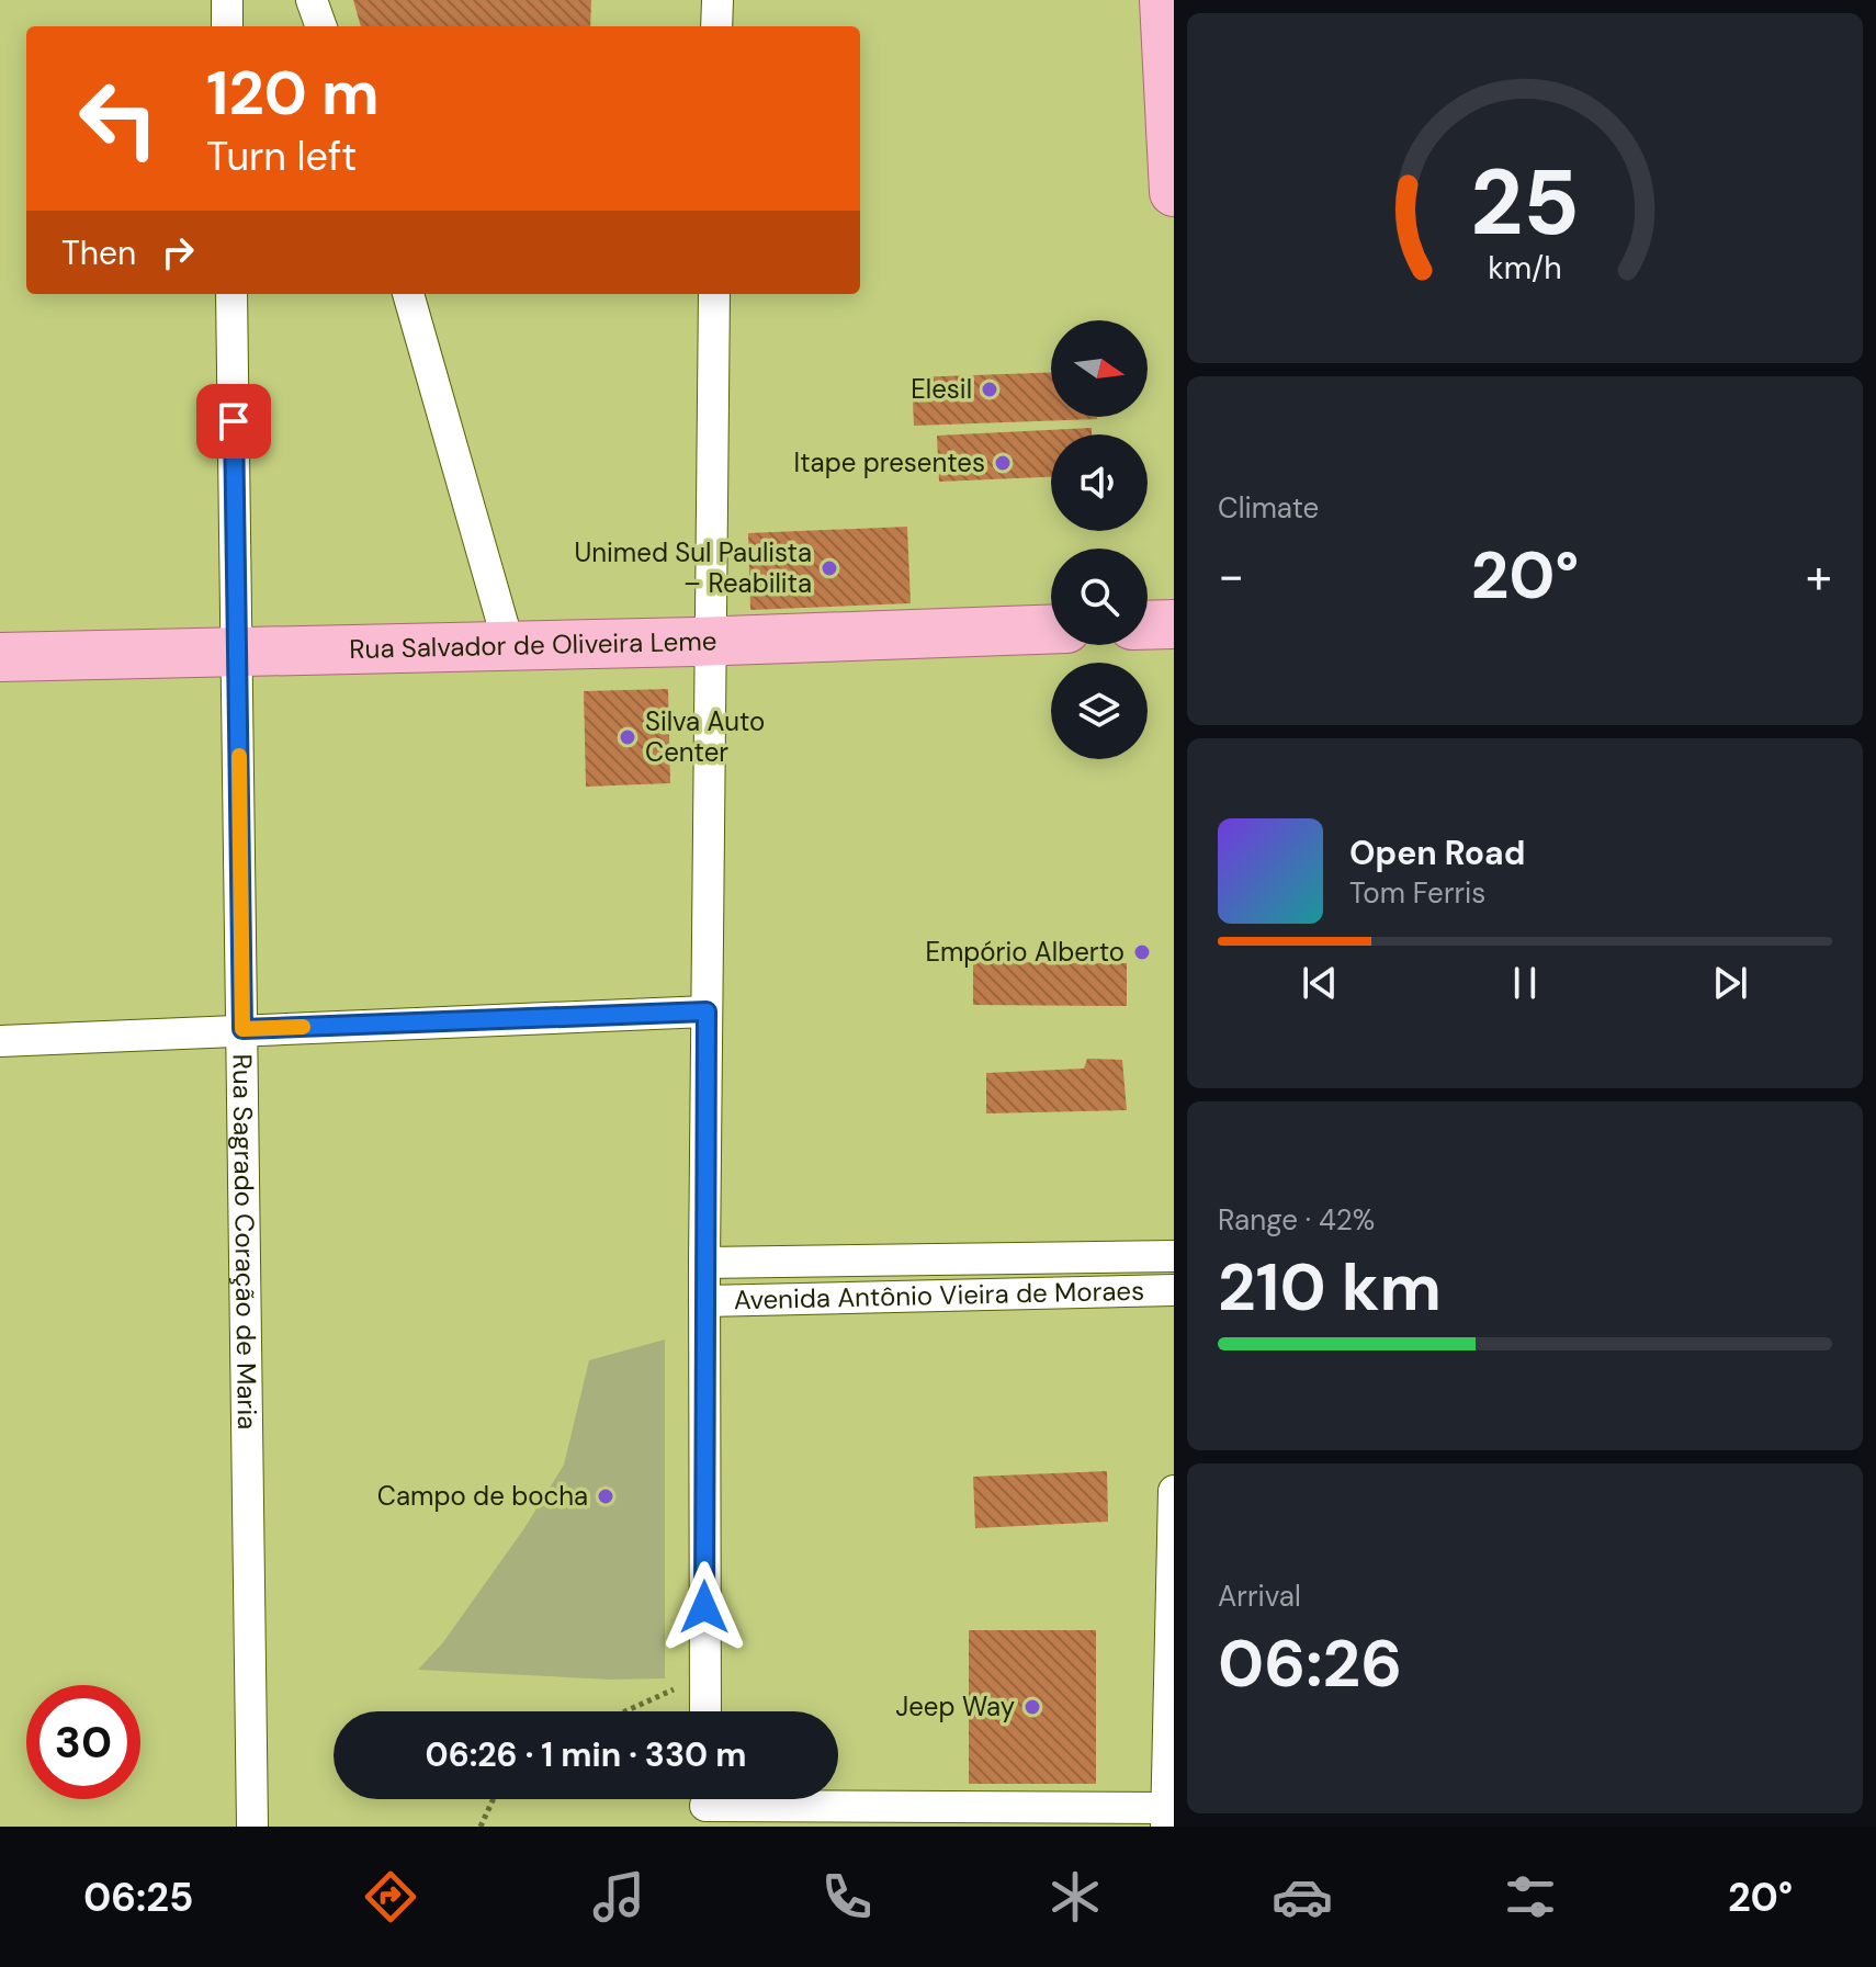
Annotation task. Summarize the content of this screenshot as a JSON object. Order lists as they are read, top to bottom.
{
  "streets": {
    "main road": ["Rua Salvador de Oliveira Leme"],
    "street": ["Rua Sagrado Coração de Maria", "Avenida Antônio Vieira de Moraes"]
  },
  "crossings": [
    ["Rua Salvador de Oliveira Leme", "Rua Sagrado Coração de Maria"]
  ],
  "places": [
    "Elesil",
    "Itape presentes",
    "Unimed Sul Paulista – Reabilita",
    "Silva Auto Center",
    "Empório Alberto",
    "Campo de bocha",
    "Jeep Way"
  ],
  "north": "right",
  "page": {
    "turn": ["120 m", "Turn left"],
    "then": "Then",
    "tile": [
      "Climate",
      ["Range · 42%", "210 km"],
      ["Arrival", "06:26"]
    ],
    "heat": ["−", "20°", "+"],
    "song": ["Open Road", "Tom Ferris"],
    "limit": "30",
    "trip": "06:26 · 1 min · 330 m",
    "tabs": ["06:25", "20°"],
    "gauge": ["25", "km/h"]
  }
}
